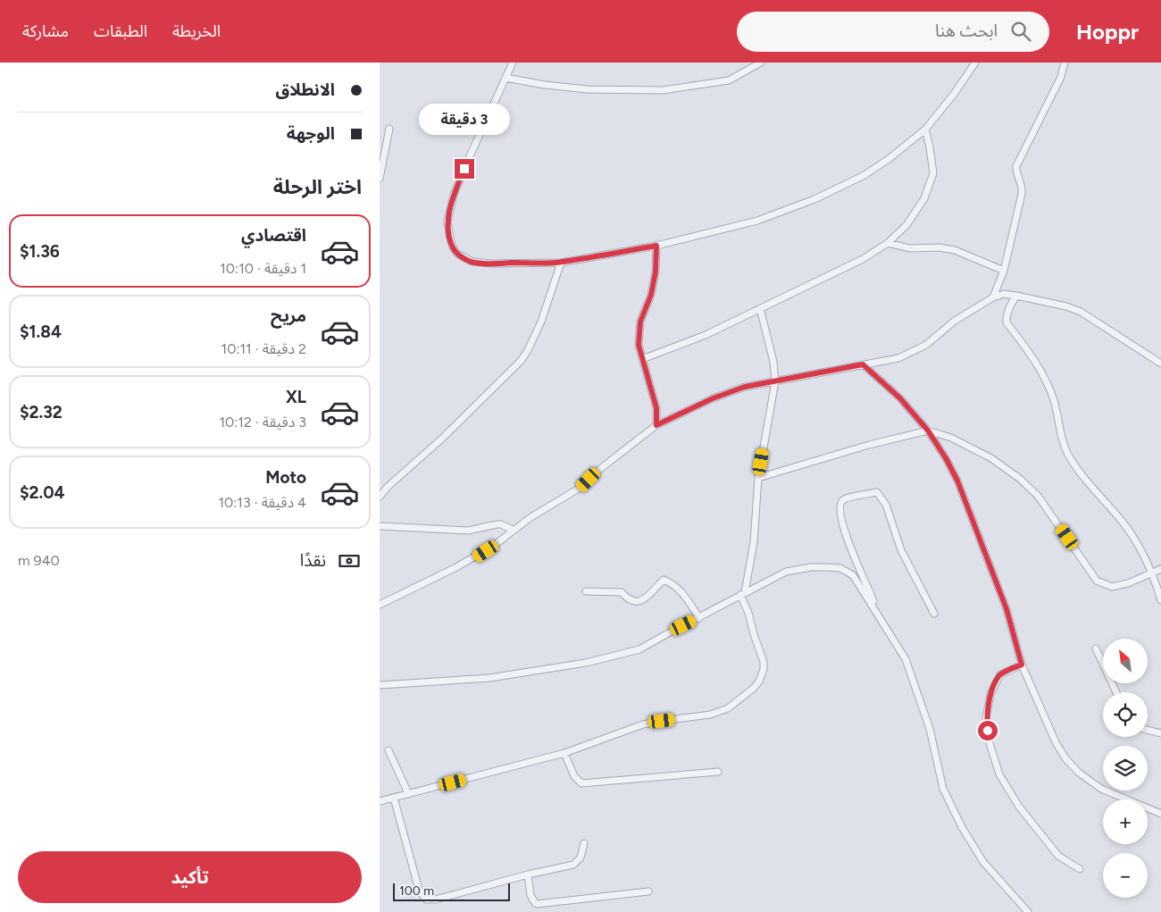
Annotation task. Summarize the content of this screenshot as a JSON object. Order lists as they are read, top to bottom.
{
  "scale_bar": "100 m",
  "north": "top left",
  "page": {
    "header": "Hoppr",
    "search": "ابحث هنا",
    "nav": ["الخريطة", "الطبقات", "مشاركة"],
    "banner": ["الانطلاق", "الوجهة"],
    "bubble": "3 دقيقة",
    "heading": "اختر الرحلة",
    "list": [
      {
        "name": "اقتصادي",
        "note": "1 دقيقة · 10:10",
        "value": "$1.36"
      },
      {
        "name": "مريح",
        "note": "2 دقيقة · 10:11",
        "value": "$1.84"
      },
      {
        "name": "XL",
        "note": "3 دقيقة · 10:12",
        "value": "$2.32"
      },
      {
        "name": "Moto",
        "note": "4 دقيقة · 10:13",
        "value": "$2.04"
      }
    ],
    "pay": ["نقدًا", "940 m"],
    "map_buttons": ["+", "−"],
    "buttons": "تأكيد",
    "scale": "100 m"
  }
}
